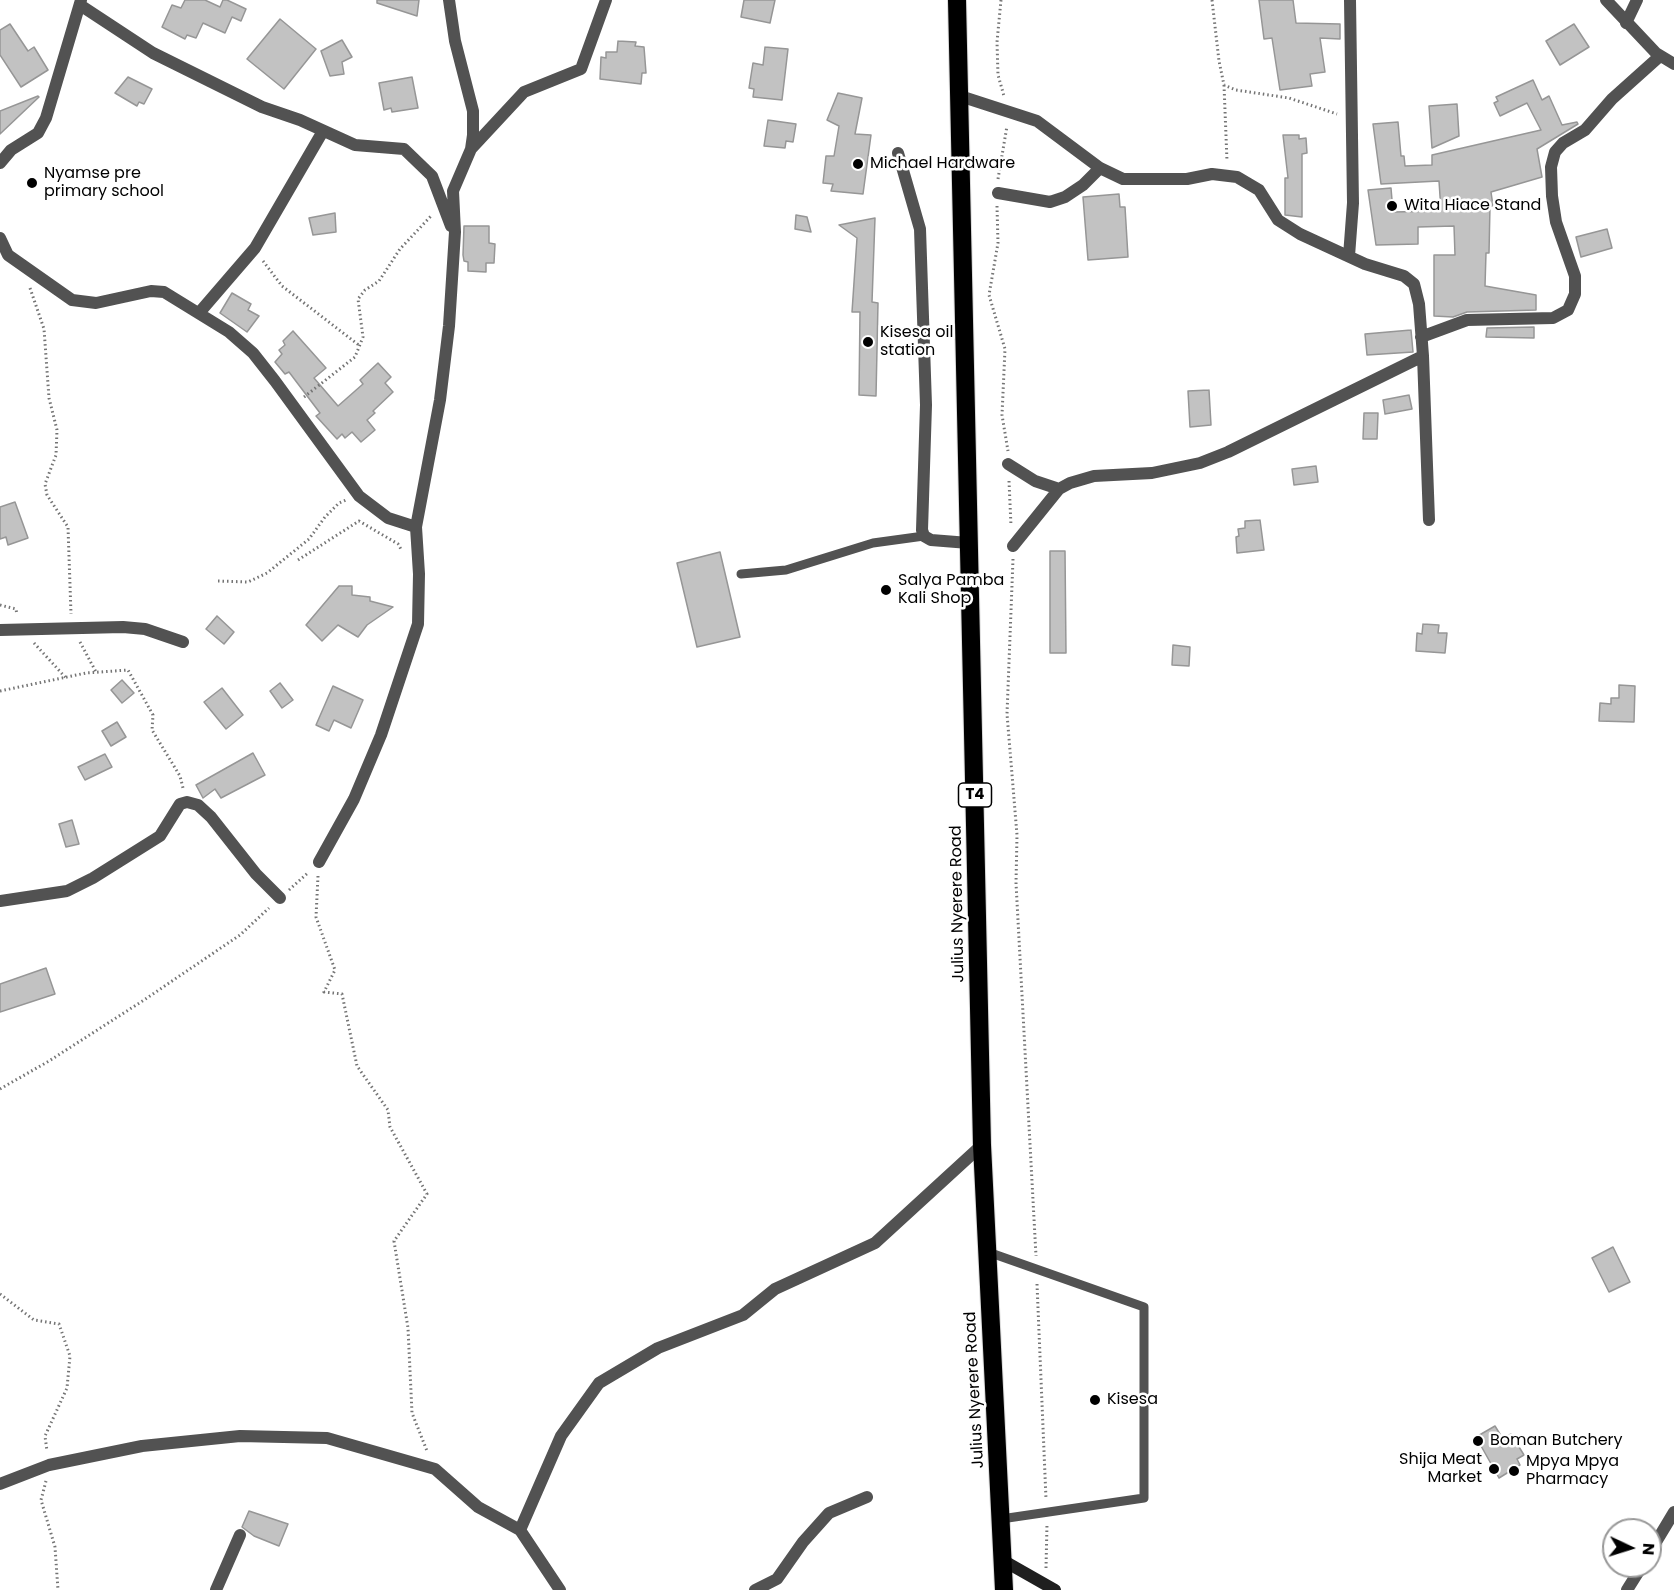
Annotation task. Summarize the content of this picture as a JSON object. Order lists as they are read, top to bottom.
{
  "streets": {
    "highway": ["T4", "Julius Nyerere Road"]
  },
  "places": [
    "Michael Hardware",
    "Nyamse pre primary school",
    "Wita Hiace Stand",
    "Kisesa oil station",
    "Salya Pamba Kali Shop",
    "Kisesa",
    "Boman Butchery",
    "Shija Meat Market",
    "Mpya Mpya Pharmacy"
  ],
  "north": "right"
}
